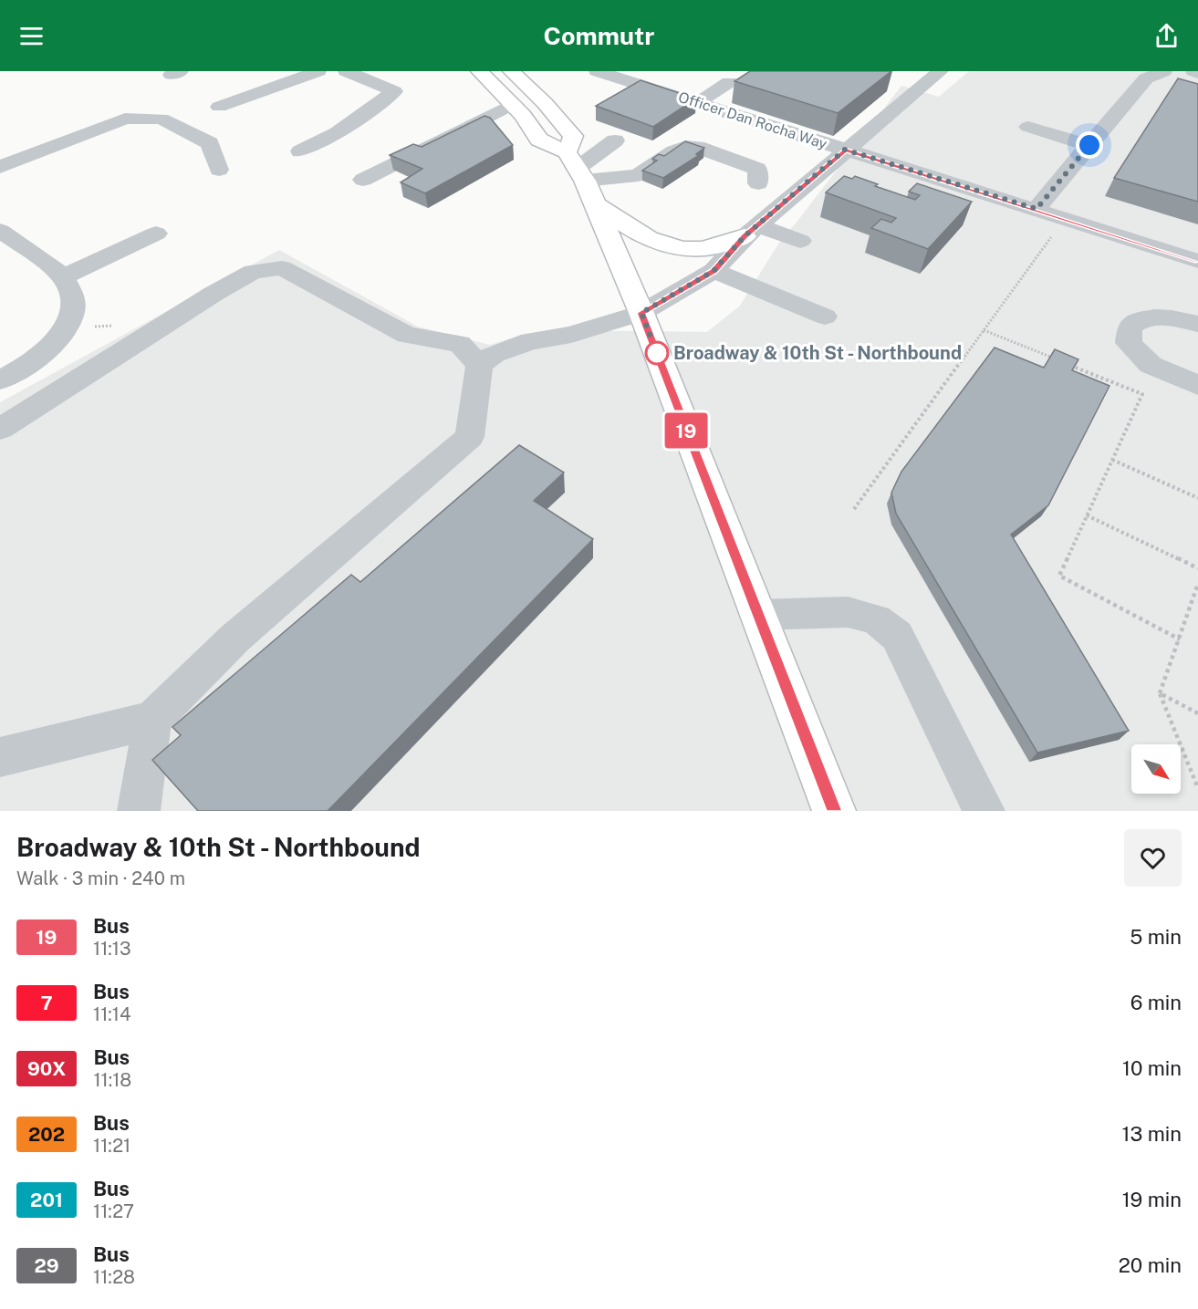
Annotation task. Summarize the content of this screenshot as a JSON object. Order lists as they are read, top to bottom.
{
  "streets": {
    "street": ["Officer Dan Rocha Way"]
  },
  "places": ["Broadway & 10th St - Northbound"],
  "lines": ["bus line 19"],
  "north": "bottom right",
  "page": {
    "header": "Commutr",
    "on_map": "19",
    "heading": ["Broadway & 10th St - Northbound", "Walk · 3 min · 240 m"],
    "list": [
      {
        "mark": "19",
        "name": "Bus",
        "note": "11:13",
        "value": "5 min"
      },
      {
        "mark": "7",
        "name": "Bus",
        "note": "11:14",
        "value": "6 min"
      },
      {
        "mark": "90X",
        "name": "Bus",
        "note": "11:18",
        "value": "10 min"
      },
      {
        "mark": "202",
        "name": "Bus",
        "note": "11:21",
        "value": "13 min"
      },
      {
        "mark": "201",
        "name": "Bus",
        "note": "11:27",
        "value": "19 min"
      },
      {
        "mark": "29",
        "name": "Bus",
        "note": "11:28",
        "value": "20 min"
      }
    ]
  }
}
